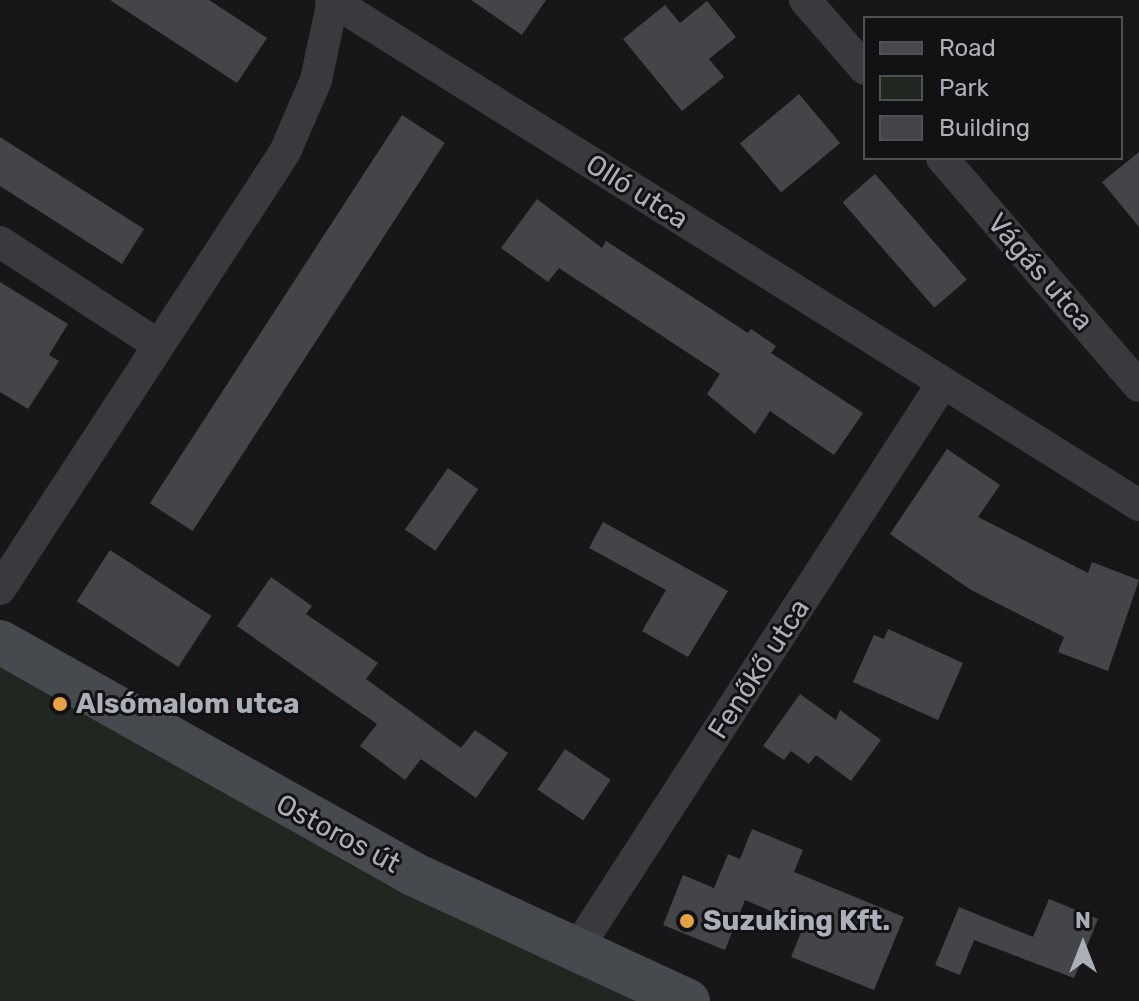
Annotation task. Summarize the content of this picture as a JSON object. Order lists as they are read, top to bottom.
{
  "streets": {
    "main road": ["Ostoros út"],
    "street": ["Olló utca", "Vágás utca", "Fenőkő utca"]
  },
  "crossings": [
    ["Olló utca", "Fenőkő utca"],
    ["Fenőkő utca", "Ostoros út"]
  ],
  "places": ["Alsómalom utca", "Suzuking Kft."],
  "legend": ["Road", "Park", "Building"],
  "north": "top"
}
